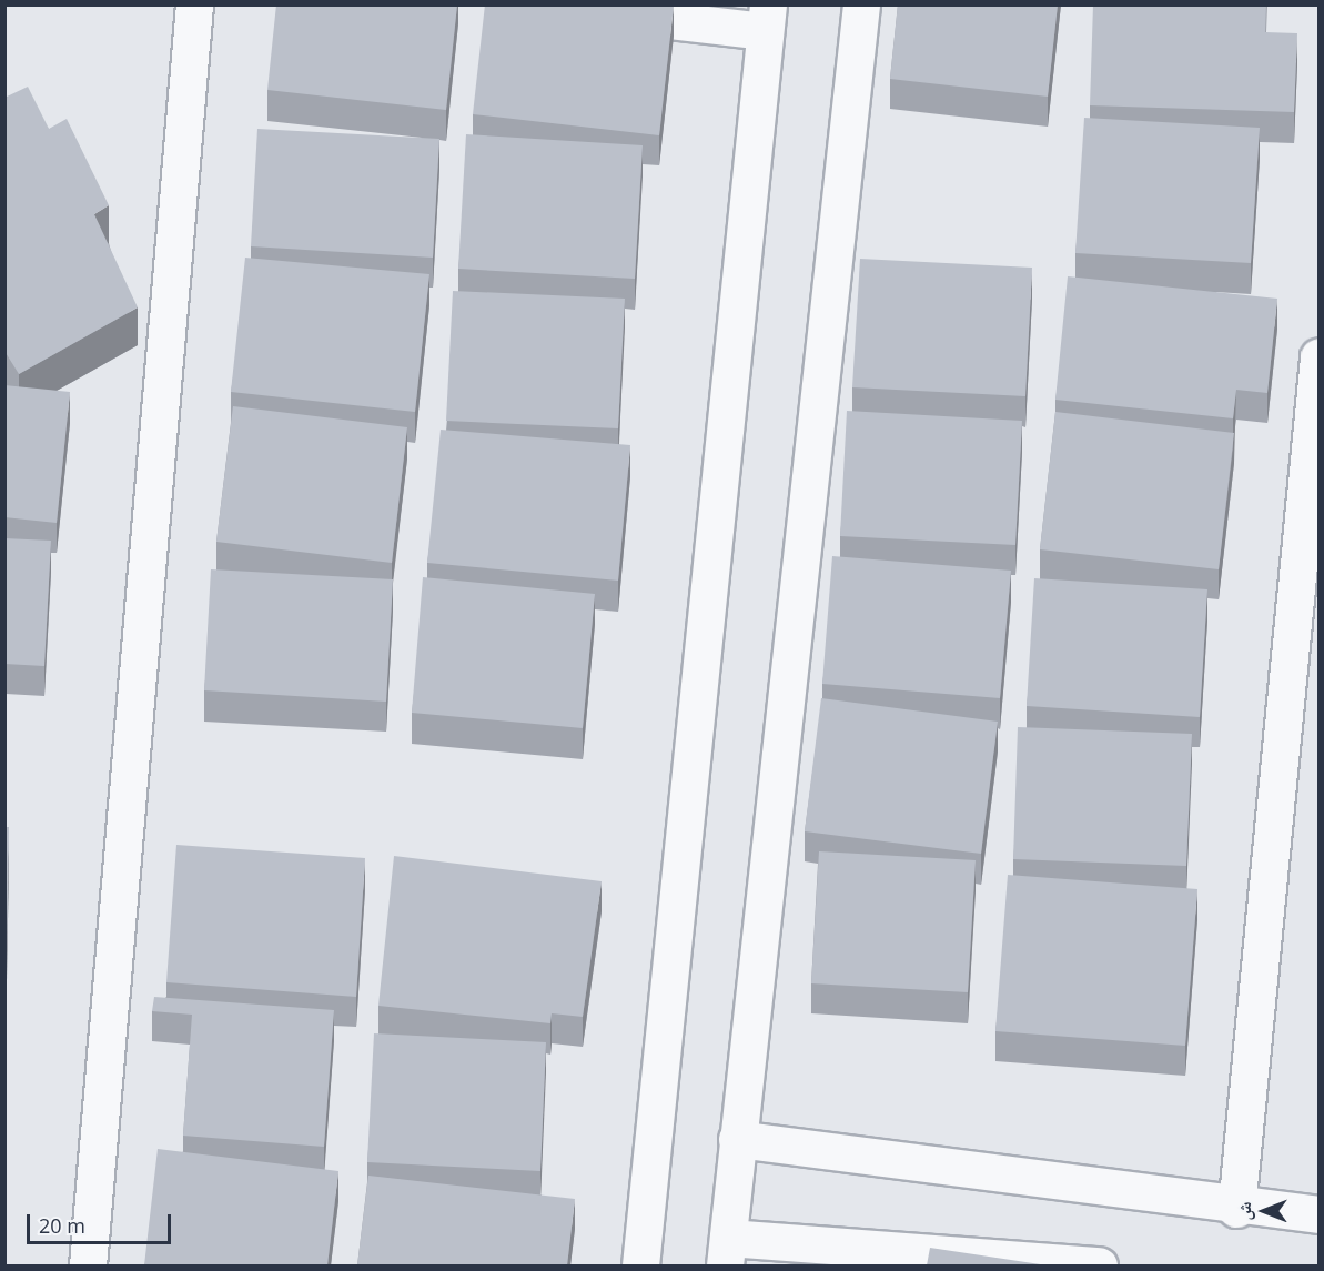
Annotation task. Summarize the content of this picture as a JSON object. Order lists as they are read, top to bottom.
{
  "scale_bar": "20 m",
  "north": "left"
}
